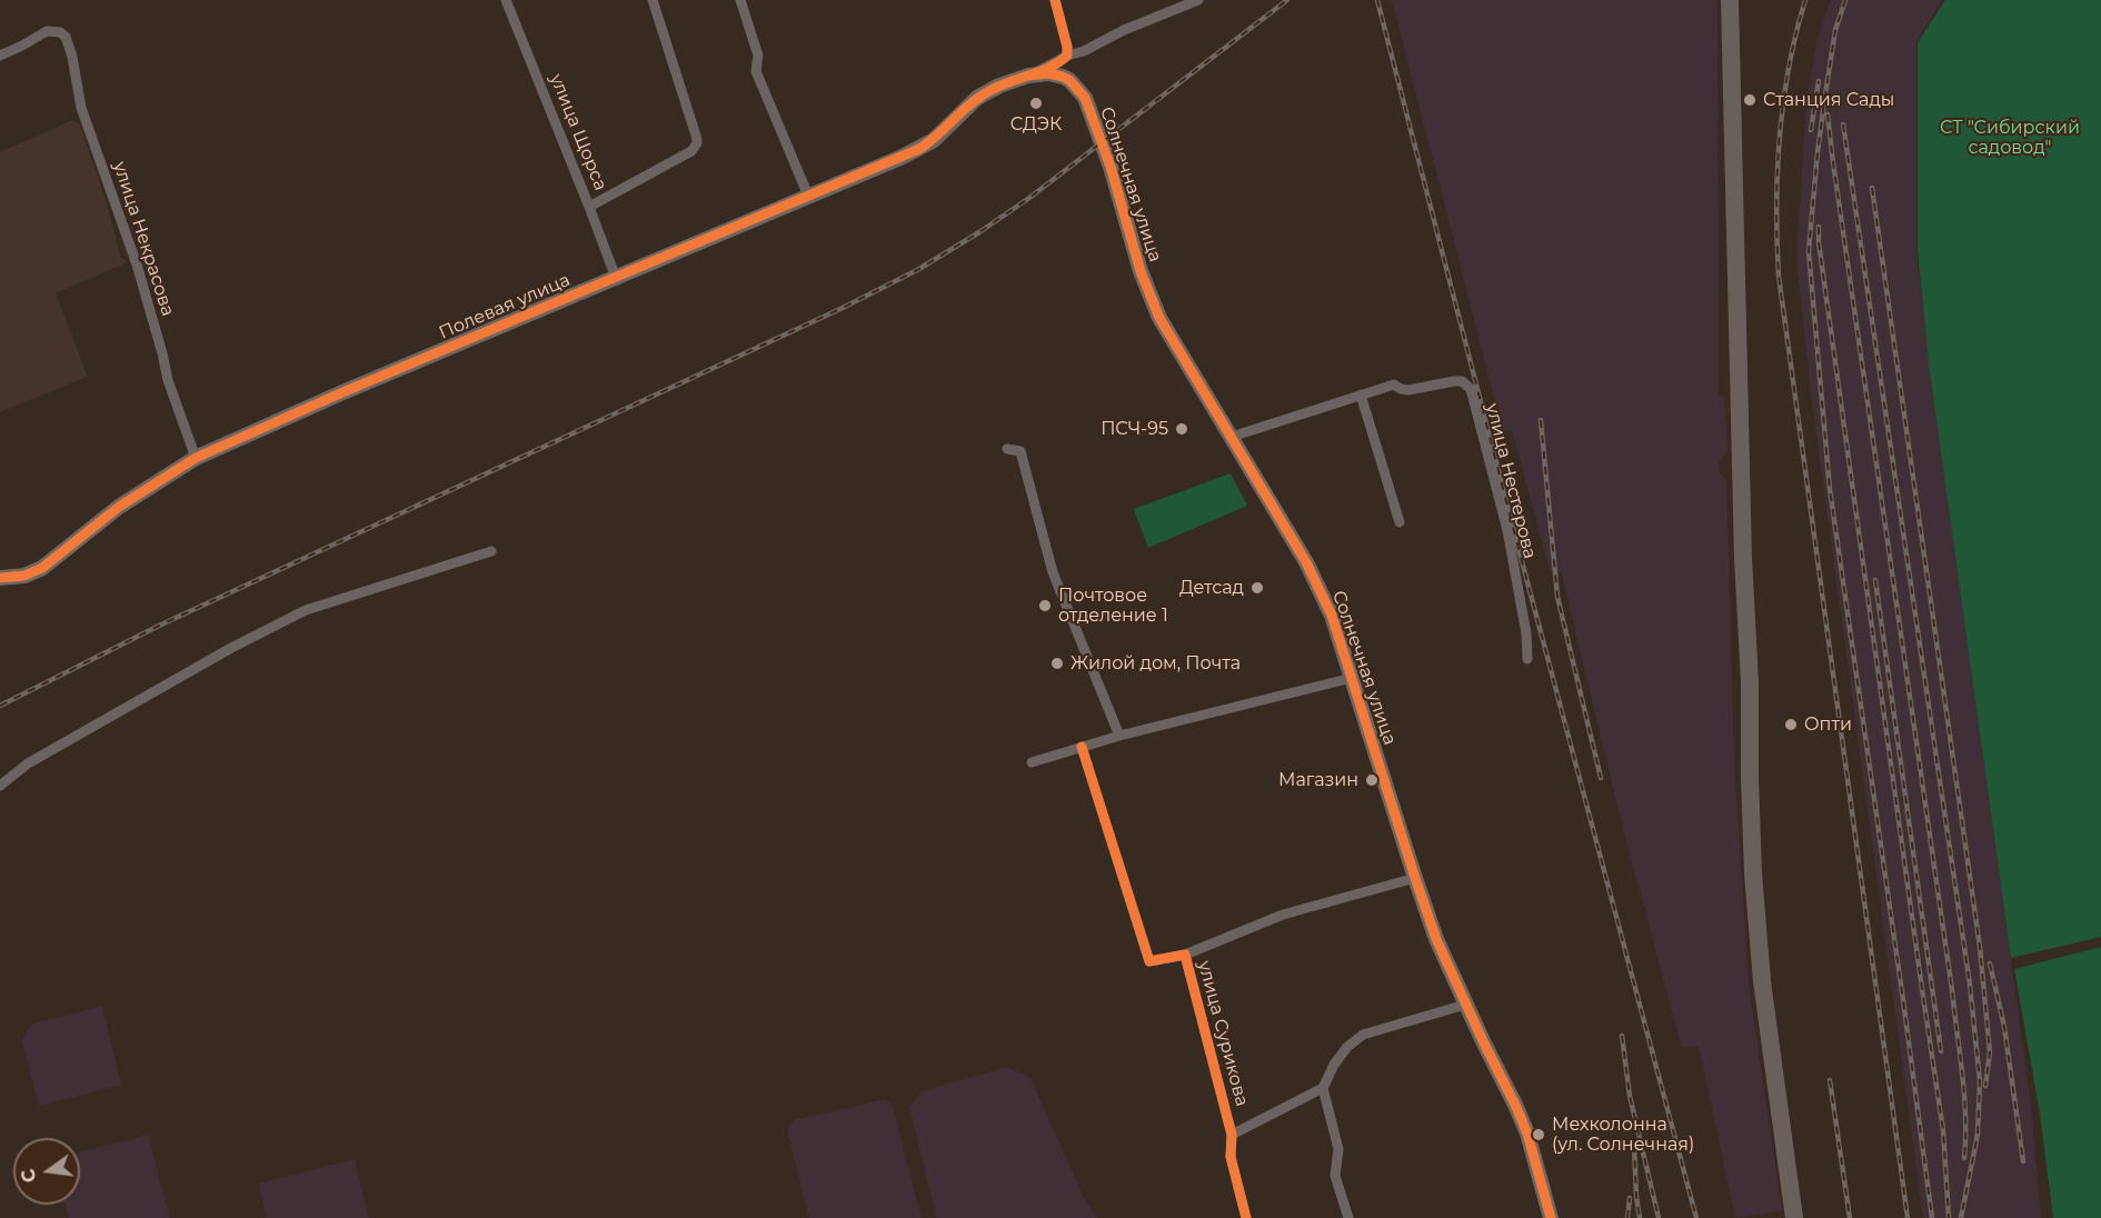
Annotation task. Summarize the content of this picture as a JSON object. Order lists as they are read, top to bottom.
{
  "streets": {
    "street": [
      "улица Щорса",
      "Солнечная улица",
      "улица Некрасова",
      "Полевая улица",
      "улица Нестерова",
      "улица Сурикова"
    ]
  },
  "crossings": [
    ["улица Щорса", "Полевая улица"],
    ["Солнечная улица", "Полевая улица"],
    ["Солнечная улица", "улица Нестерова"],
    ["улица Некрасова", "Полевая улица"]
  ],
  "parks": ["СТ \"Сибирский садовод\""],
  "places": [
    "Станция Сады",
    "СДЭК",
    "ПСЧ-95",
    "Детсад",
    "Почтовое отделение 1",
    "Жилой дом, Почта",
    "Опти",
    "Магазин",
    "Мехколонна (ул. Солнечная)"
  ],
  "north": "left"
}
